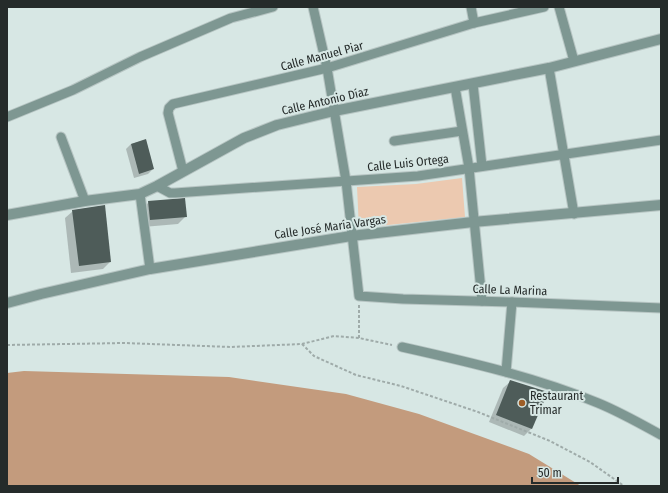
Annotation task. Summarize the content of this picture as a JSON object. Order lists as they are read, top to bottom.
{
  "streets": {
    "street": [
      "Calle Manuel Piar",
      "Calle Antonio Díaz",
      "Calle Luis Ortega",
      "Calle José María Vargas",
      "Calle La Marina"
    ]
  },
  "crossings": [
    ["Calle Manuel Piar", "Calle Antonio Díaz"],
    ["Calle Antonio Díaz", "Calle Luis Ortega"]
  ],
  "places": ["Restaurant Trimar"],
  "scale_bar": "50 m"
}
